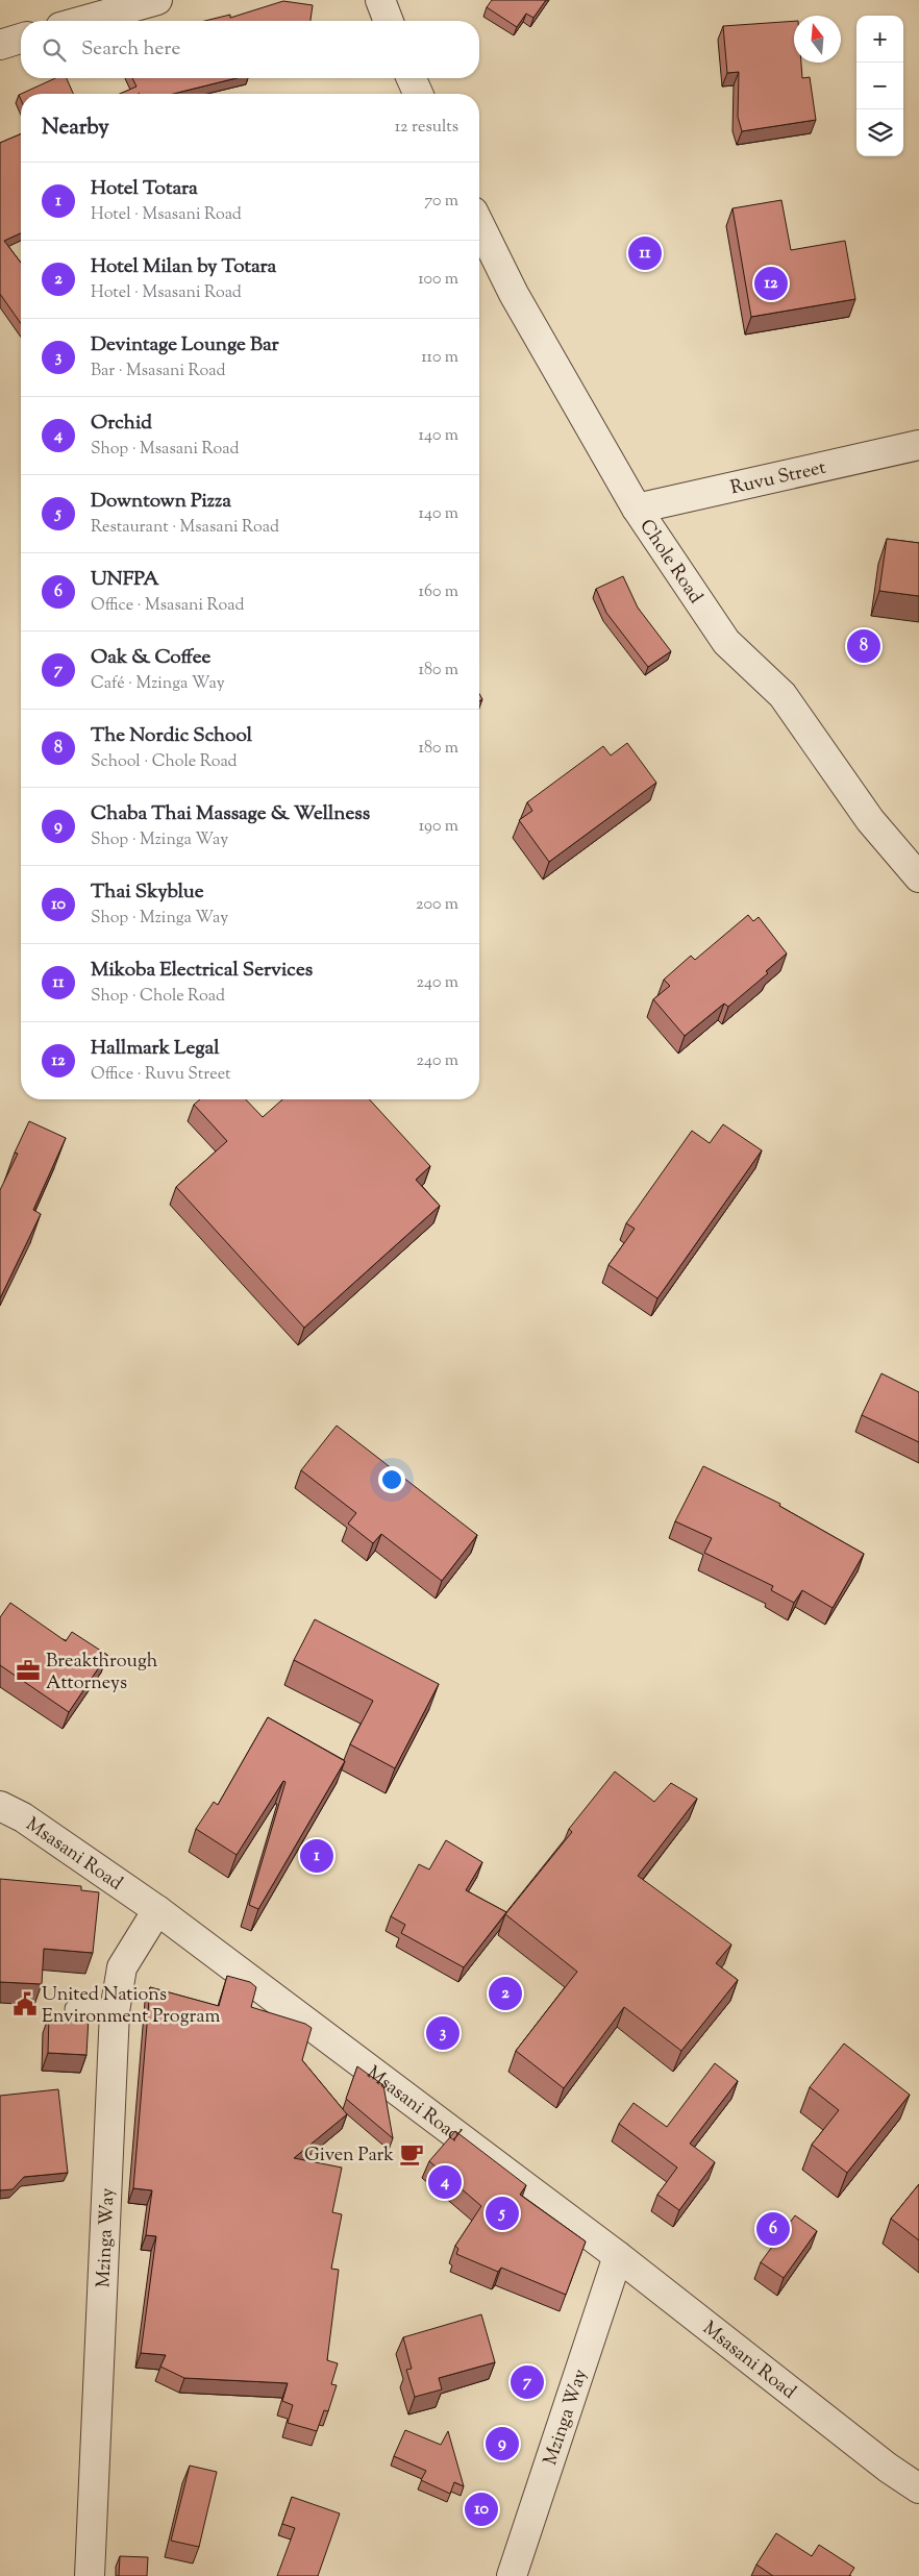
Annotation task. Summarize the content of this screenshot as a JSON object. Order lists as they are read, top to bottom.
{
  "streets": {
    "street": [
      "Ruvu Street",
      "Chole Road",
      "Msasani Road",
      "Mzinga Way"
    ]
  },
  "crossings": [
    ["Ruvu Street", "Chole Road"],
    ["Msasani Road", "Mzinga Way"]
  ],
  "places": {
    "office": ["Breakthrough Attorneys"],
    "public building": ["United Nations Environment Program"],
    "cafe": ["Given Park"]
  },
  "north": "top",
  "page": {
    "map_buttons": ["+", "−"],
    "search": "Search here",
    "heading": ["Nearby", "12 results"],
    "list": [
      {
        "mark": "1",
        "name": "Hotel Totara",
        "note": "Hotel · Msasani Road",
        "value": "70 m"
      },
      {
        "mark": "2",
        "name": "Hotel Milan by Totara",
        "note": "Hotel · Msasani Road",
        "value": "100 m"
      },
      {
        "mark": "3",
        "name": "Devintage Lounge Bar",
        "note": "Bar · Msasani Road",
        "value": "110 m"
      },
      {
        "mark": "4",
        "name": "Orchid",
        "note": "Shop · Msasani Road",
        "value": "140 m"
      },
      {
        "mark": "5",
        "name": "Downtown Pizza",
        "note": "Restaurant · Msasani Road",
        "value": "140 m"
      },
      {
        "mark": "6",
        "name": "UNFPA",
        "note": "Office · Msasani Road",
        "value": "160 m"
      },
      {
        "mark": "7",
        "name": "Oak & Coffee",
        "note": "Café · Mzinga Way",
        "value": "180 m"
      },
      {
        "mark": "8",
        "name": "The Nordic School",
        "note": "School · Chole Road",
        "value": "180 m"
      },
      {
        "mark": "9",
        "name": "Chaba Thai Massage & Wellness",
        "note": "Shop · Mzinga Way",
        "value": "190 m"
      },
      {
        "mark": "10",
        "name": "Thai Skyblue",
        "note": "Shop · Mzinga Way",
        "value": "200 m"
      },
      {
        "mark": "11",
        "name": "Mikoba Electrical Services",
        "note": "Shop · Chole Road",
        "value": "240 m"
      },
      {
        "mark": "12",
        "name": "Hallmark Legal",
        "note": "Office · Ruvu Street",
        "value": "240 m"
      }
    ],
    "pins": [
      "11",
      "12",
      "8",
      "1",
      "2",
      "3",
      "4",
      "5",
      "6",
      "7",
      "9",
      "10"
    ]
  }
}
